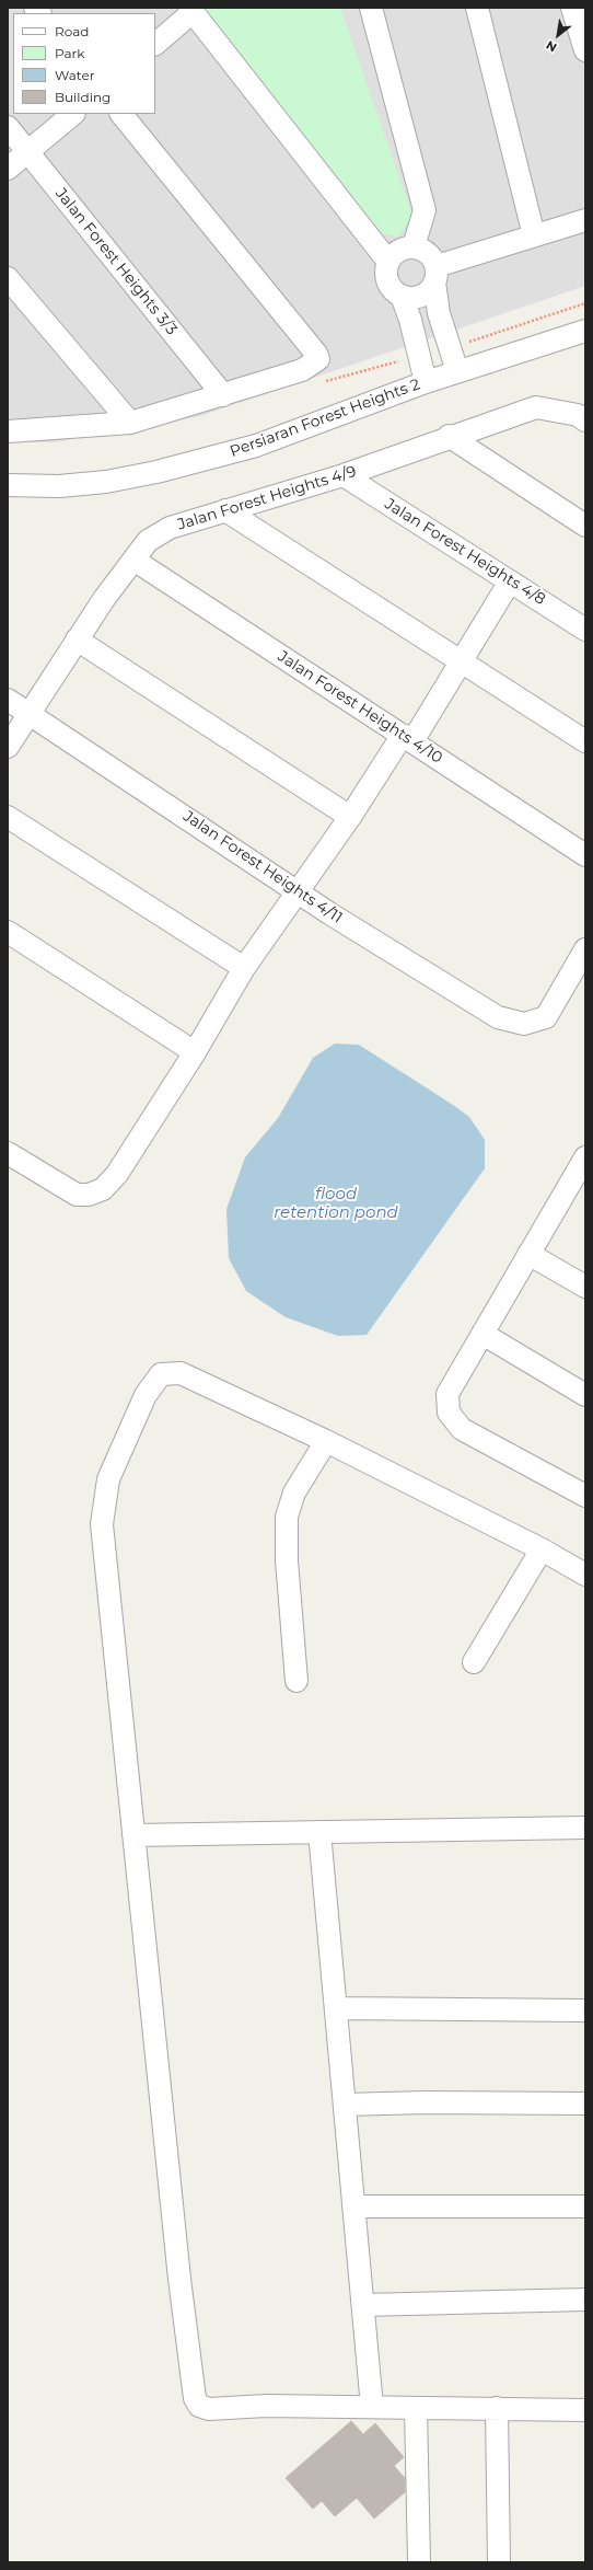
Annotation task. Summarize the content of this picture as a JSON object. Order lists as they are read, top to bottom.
{
  "streets": {
    "street": [
      "Jalan Forest Heights 3/3",
      "Persiaran Forest Heights 2",
      "Jalan Forest Heights 4/9",
      "Jalan Forest Heights 4/8",
      "Jalan Forest Heights 4/10",
      "Jalan Forest Heights 4/11"
    ]
  },
  "crossings": [
    ["Jalan Forest Heights 4/9", "Jalan Forest Heights 4/8"],
    ["Jalan Forest Heights 4/9", "Jalan Forest Heights 4/10"],
    ["Jalan Forest Heights 4/9", "Jalan Forest Heights 4/11"]
  ],
  "water": ["flood retention pond"],
  "legend": [
    "Road",
    "Park",
    "Water",
    "Building"
  ],
  "north": "bottom left"
}
